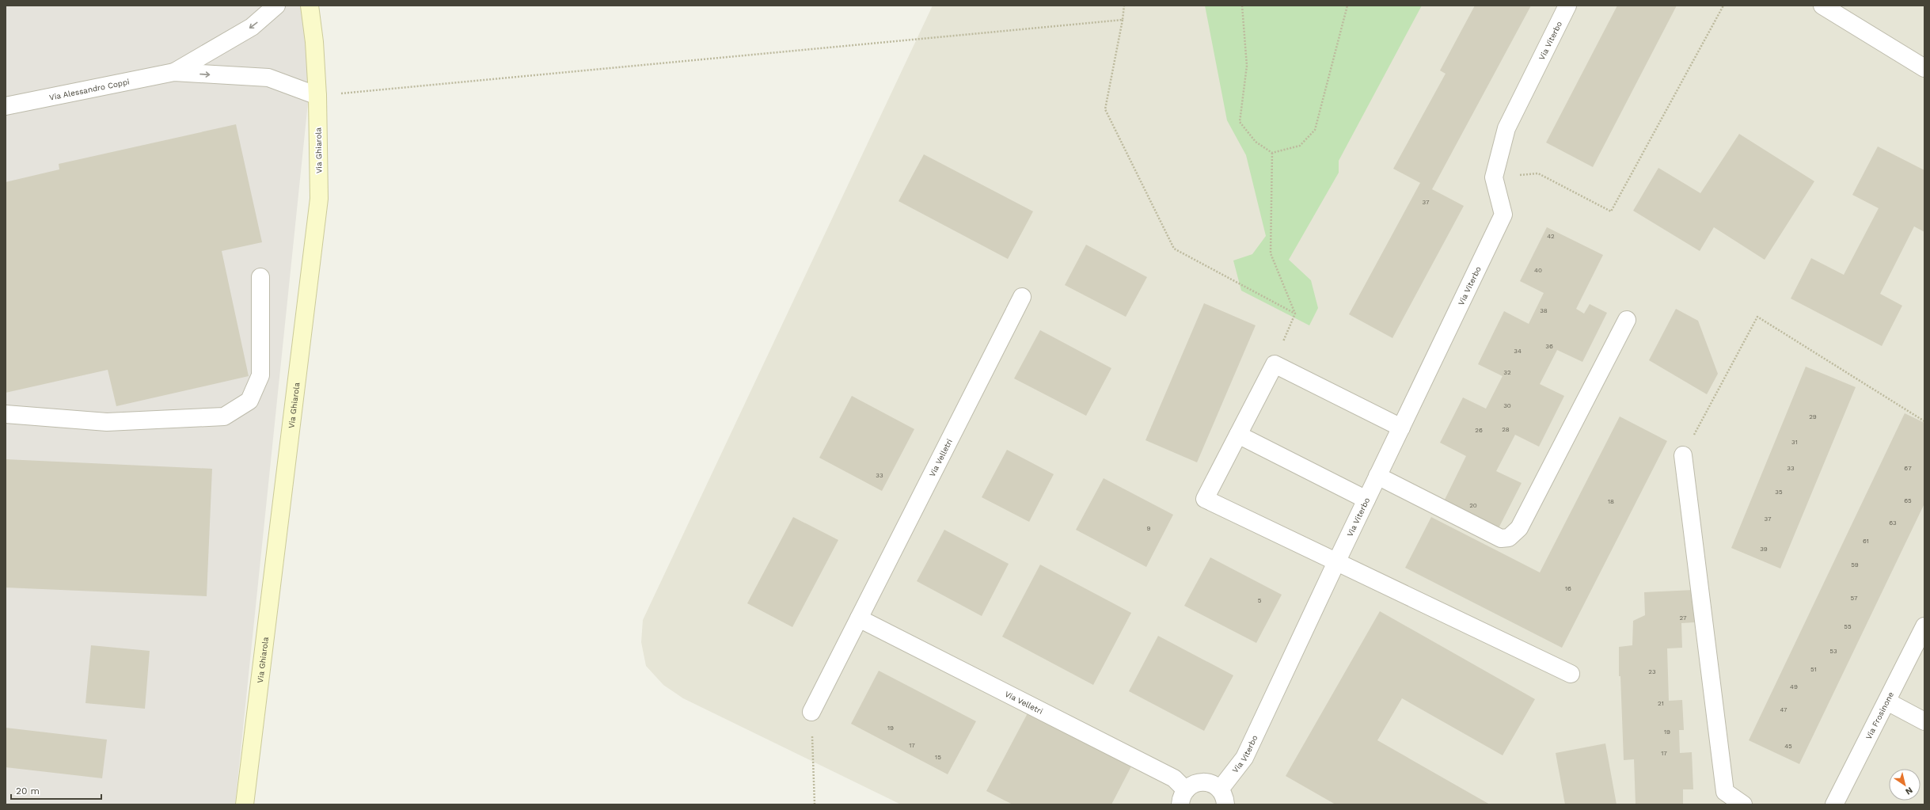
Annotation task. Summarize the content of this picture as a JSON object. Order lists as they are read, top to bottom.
{
  "streets": {
    "street": [
      "Via Viterbo",
      "Via Alessandro Coppi",
      "Via Ghiarola",
      "Via Velletri",
      "Via Frosinone"
    ]
  },
  "crossings": [
    ["Via Viterbo", "Via Velletri"],
    ["Via Alessandro Coppi", "Via Ghiarola"]
  ],
  "house_numbers": [
    "37",
    "42",
    "40",
    "38",
    "36",
    "34",
    "32",
    "30",
    "29",
    "28",
    "26",
    "31",
    "33",
    "67",
    "33",
    "35",
    "65",
    "18",
    "20",
    "37",
    "63",
    "9",
    "61",
    "39",
    "59",
    "16",
    "57",
    "5",
    "27",
    "55",
    "53",
    "51",
    "23",
    "49",
    "21",
    "47",
    "19",
    "19",
    "17",
    "45",
    "17",
    "15"
  ],
  "scale_bar": "20 m",
  "north": "bottom right"
}
